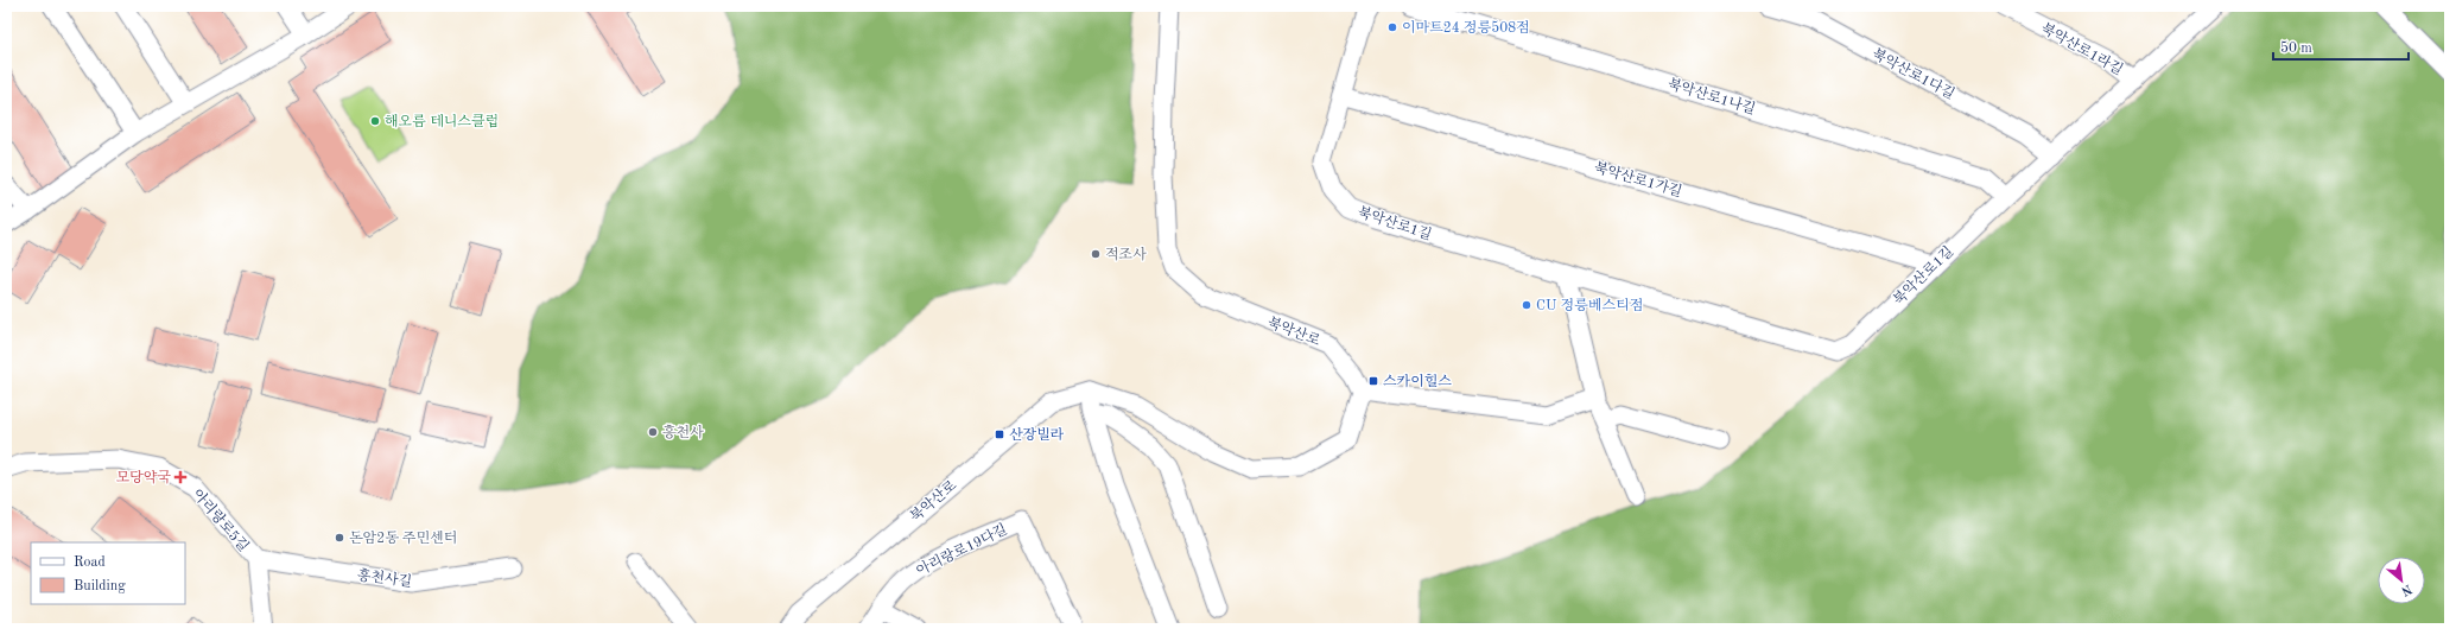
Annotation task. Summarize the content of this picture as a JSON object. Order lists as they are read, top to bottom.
{
  "streets": {
    "street": [
      "북악산로1라길",
      "북악산로1다길",
      "북악산로1나길",
      "북악산로1가길",
      "북악산로1길",
      "북악산로",
      "아리랑로5길",
      "아리랑로19다길",
      "흥천사길"
    ]
  },
  "crossings": [
    ["북악산로1라길", "북악산로1길"],
    ["북악산로1다길", "북악산로1길"],
    ["북악산로1나길", "북악산로1길"],
    ["북악산로1가길", "북악산로1길"],
    ["아리랑로5길", "흥천사길"]
  ],
  "places": {
    "other": [
      "이마트24 정릉508점",
      "해오름 테니스클럽",
      "적조사",
      "CU 정릉베스티점",
      "흥천사",
      "돈암2동 주민센터"
    ],
    "transit": ["스카이힐스", "산장빌라"],
    "health": ["모당약국"]
  },
  "legend": ["Road", "Building"],
  "scale_bar": "50 m",
  "north": "bottom right"
}
